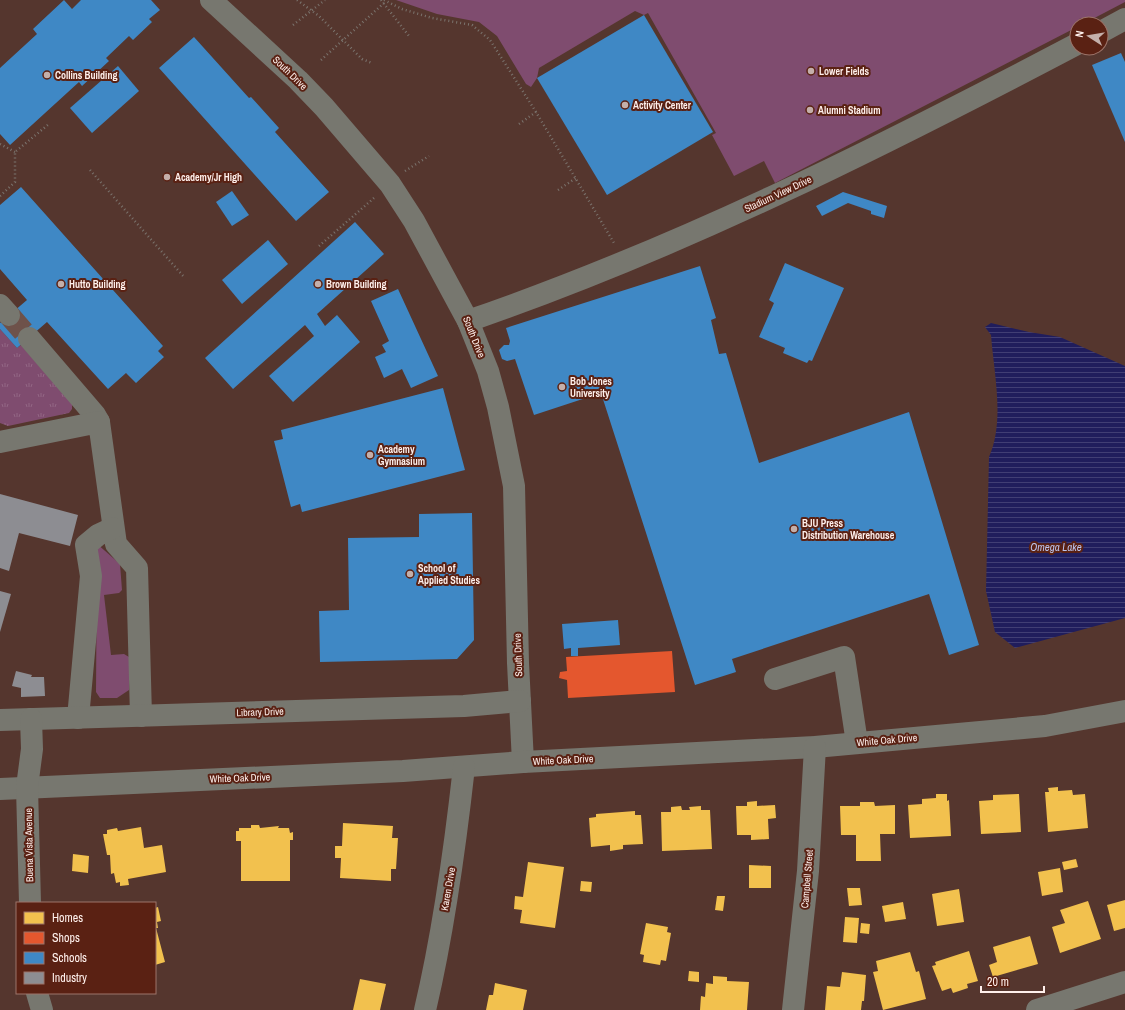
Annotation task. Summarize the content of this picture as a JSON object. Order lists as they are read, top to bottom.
{
  "streets": {
    "street": [
      "South Drive",
      "Stadium View Drive",
      "Library Drive",
      "White Oak Drive",
      "Buena Vista Avenue",
      "Campbell Street",
      "Karen Drive"
    ]
  },
  "crossings": [
    ["South Drive", "Stadium View Drive"],
    ["South Drive", "Library Drive"],
    ["South Drive", "White Oak Drive"],
    ["Library Drive", "Buena Vista Avenue"],
    ["White Oak Drive", "Buena Vista Avenue"],
    ["White Oak Drive", "Campbell Street"],
    ["White Oak Drive", "Karen Drive"]
  ],
  "water": ["Omega Lake"],
  "places": [
    "Lower Fields",
    "Collins Building",
    "Activity Center",
    "Alumni Stadium",
    "Academy/Jr High",
    "Hutto Building",
    "Brown Building",
    "Bob Jones University",
    "Academy Gymnasium",
    "BJU Press Distribution Warehouse",
    "School of Applied Studies"
  ],
  "legend": [
    "Homes",
    "Shops",
    "Schools",
    "Industry"
  ],
  "scale_bar": "20 m",
  "north": "left"
}
